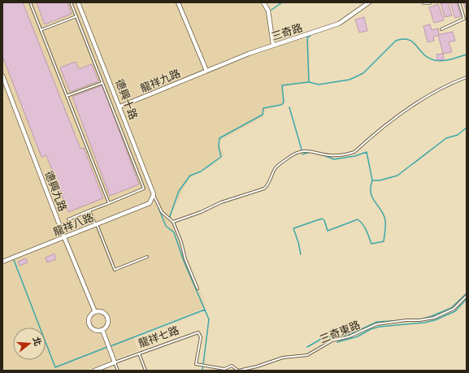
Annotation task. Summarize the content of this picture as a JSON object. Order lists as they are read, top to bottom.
{
  "streets": {
    "street": [
      "三奇路",
      "龍祥九路",
      "德興十路",
      "德興九路",
      "龍祥八路",
      "龍祥七路"
    ],
    "lane": ["三奇東路"]
  },
  "crossings": [
    ["三奇路", "龍祥九路"],
    ["龍祥九路", "德興十路"],
    ["德興十路", "龍祥八路"],
    ["德興九路", "龍祥八路"],
    ["三奇東路", "龍祥七路"]
  ],
  "north": "right"
}
